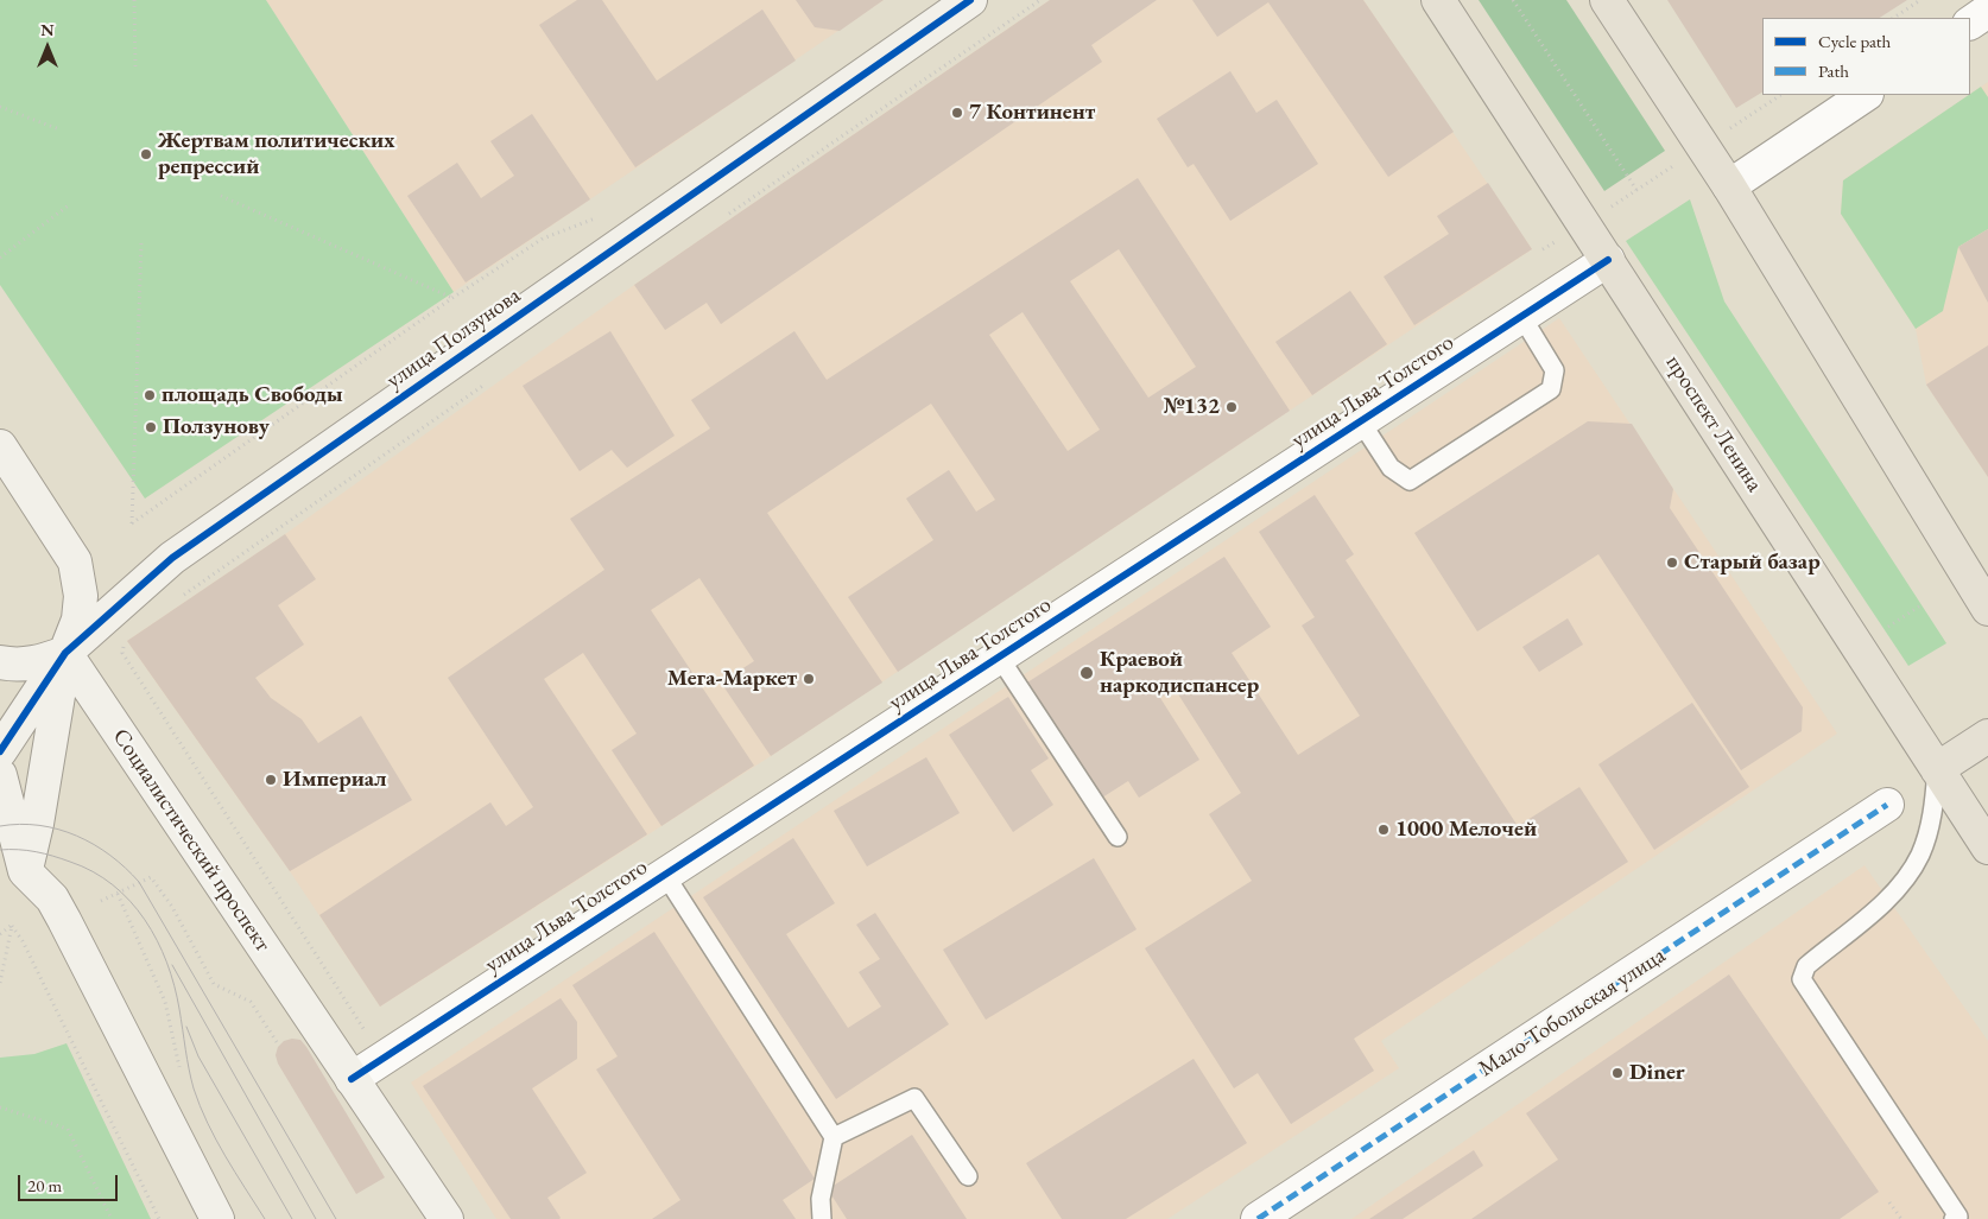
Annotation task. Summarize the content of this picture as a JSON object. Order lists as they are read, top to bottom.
{
  "streets": {
    "main road": ["проспект Ленина"],
    "street": [
      "улица Ползунова",
      "улица Льва Толстого",
      "Социалистический проспект",
      "Мало-Тобольская улица"
    ]
  },
  "crossings": [
    ["улица Ползунова", "Социалистический проспект"],
    ["улица Льва Толстого", "проспект Ленина"],
    ["улица Льва Толстого", "Социалистический проспект"]
  ],
  "places": [
    "7 Континент",
    "Жертвам политических репрессий",
    "площадь Свободы",
    "№132",
    "Ползунову",
    "Старый базар",
    "Краевой наркодиспансер",
    "Мега-Маркет",
    "Империал",
    "1000 Мелочей",
    "Diner"
  ],
  "legend": ["Cycle path", "Path"],
  "scale_bar": "20 m",
  "north": "top"
}
